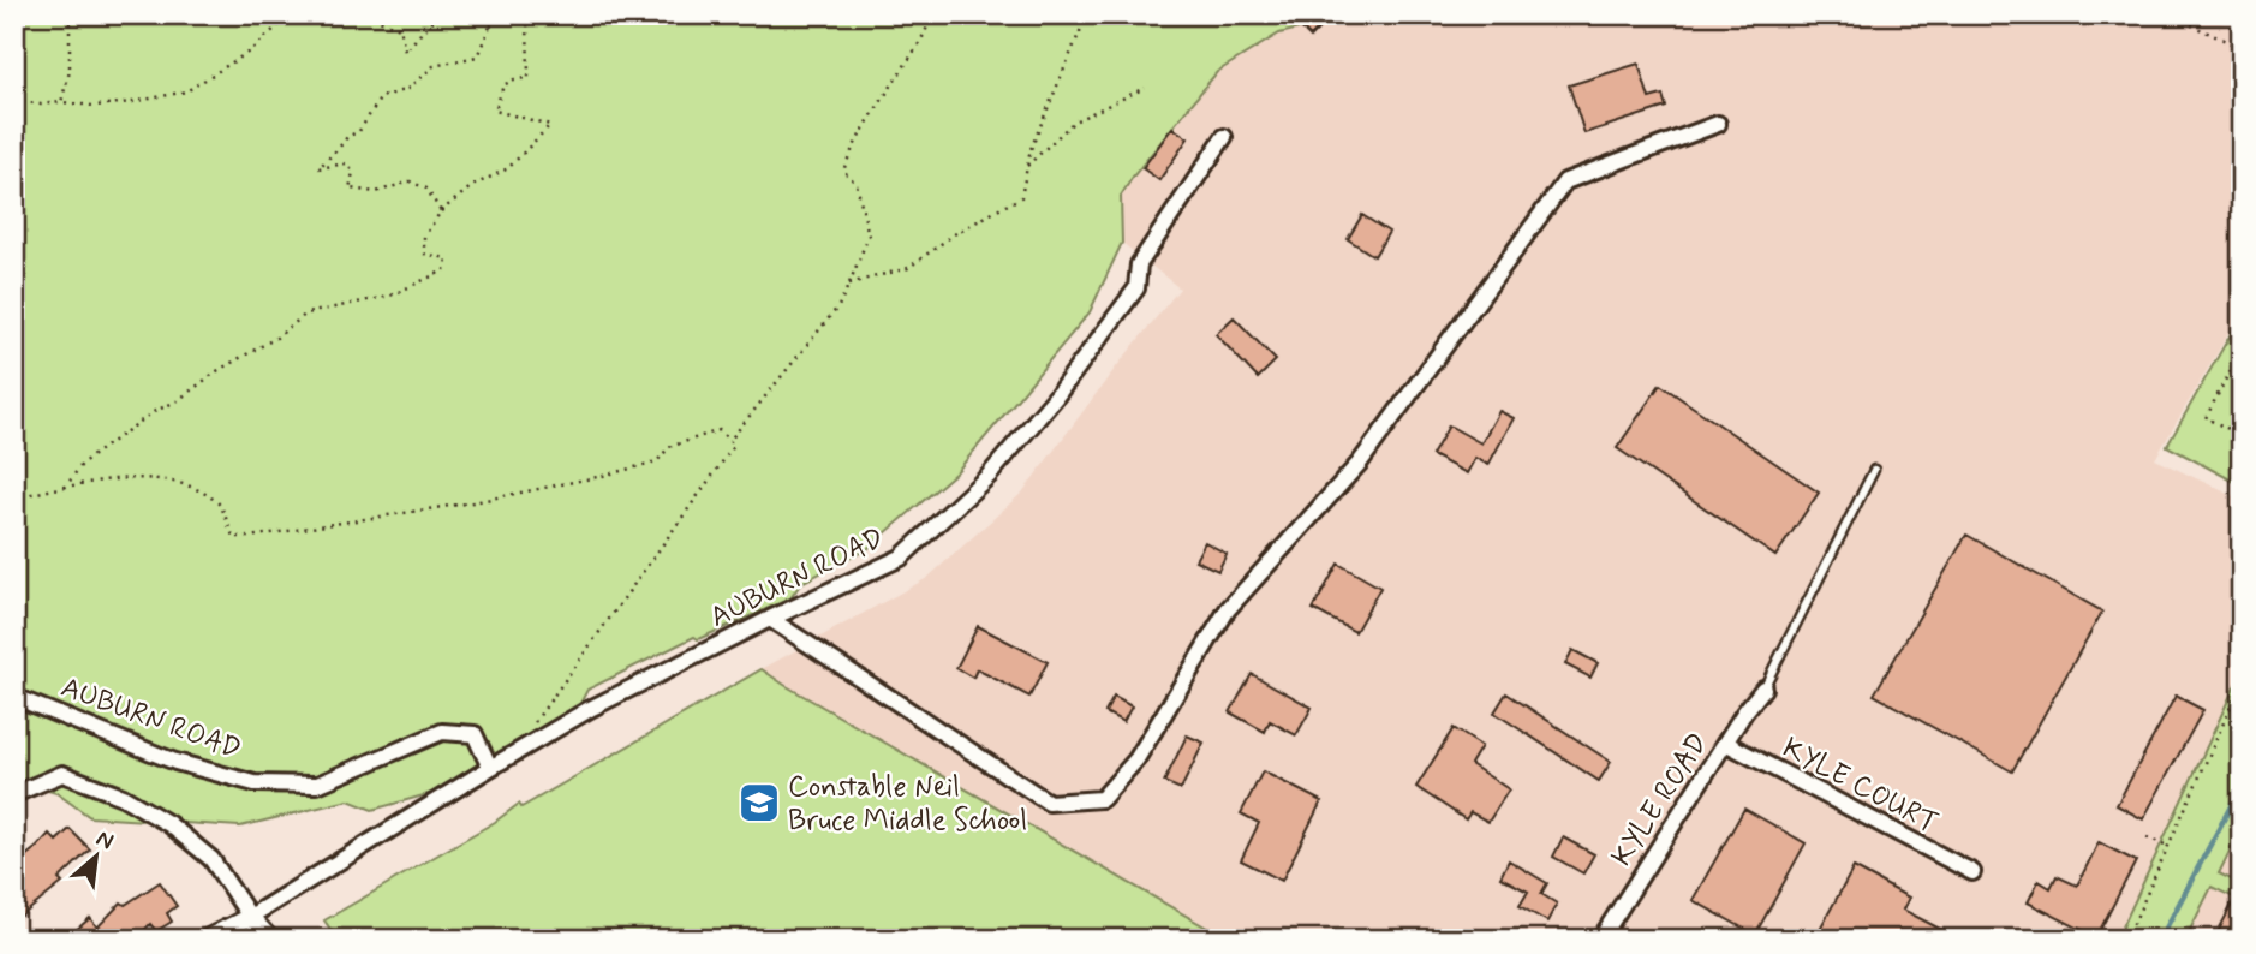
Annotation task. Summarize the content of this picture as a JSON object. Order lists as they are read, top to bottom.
{
  "streets": {
    "street": ["AUBURN ROAD", "KYLE COURT", "KYLE ROAD"]
  },
  "crossings": [
    ["KYLE COURT", "KYLE ROAD"]
  ],
  "places": {
    "school or university": ["Constable Neil Bruce Middle School"]
  },
  "north": "top right"
}
